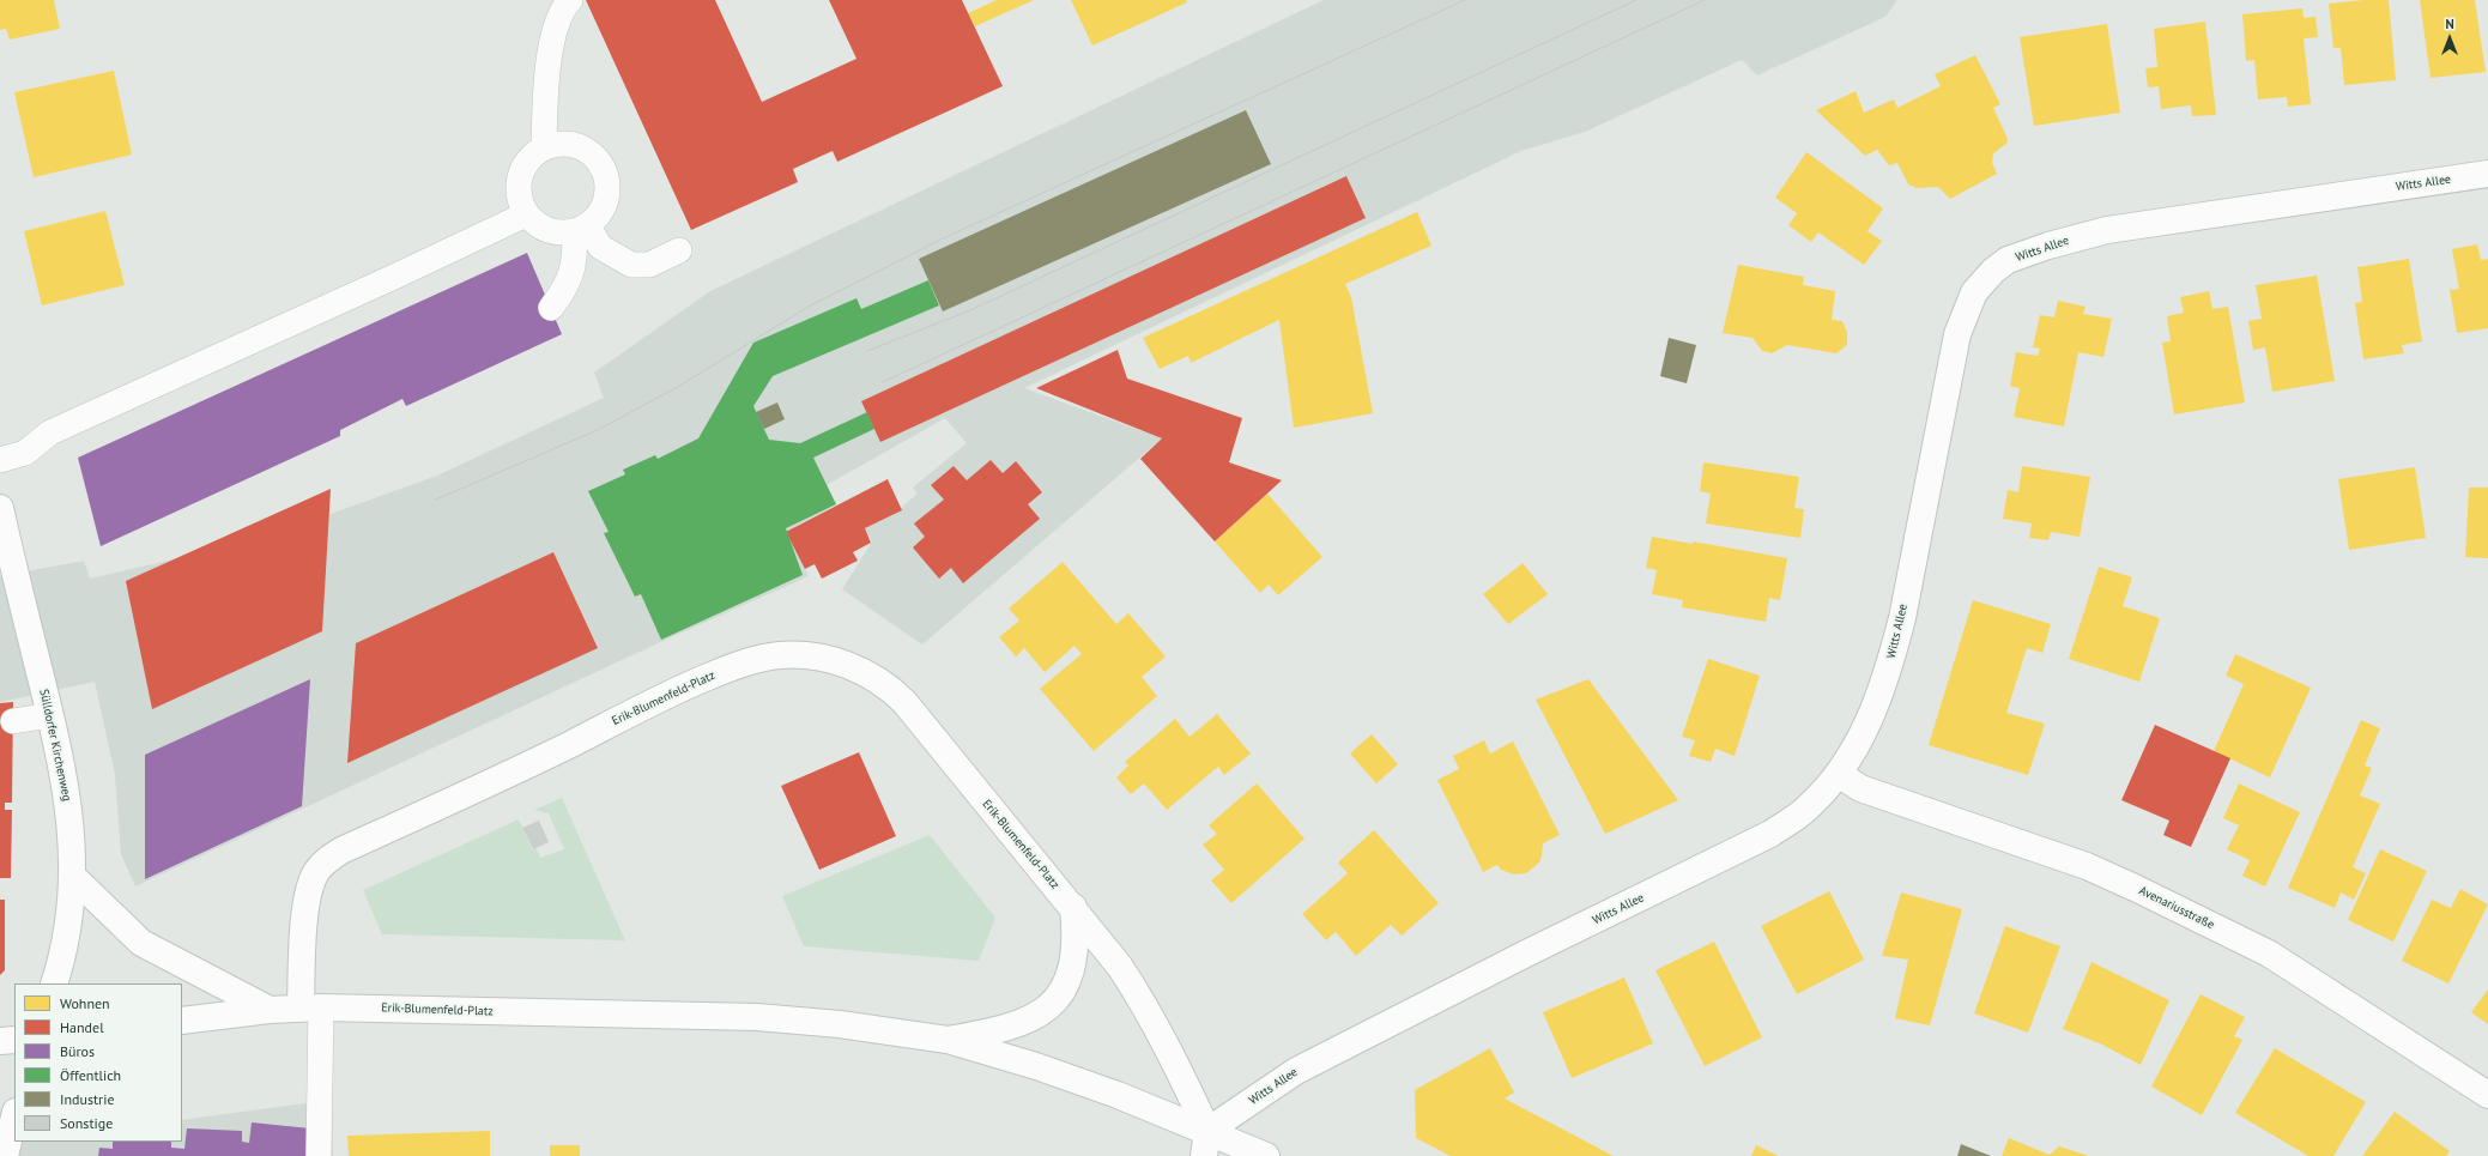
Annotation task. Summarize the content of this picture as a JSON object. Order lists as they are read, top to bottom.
{
  "streets": {
    "street": [
      "Witts Allee",
      "Erik-Blumenfeld-Platz",
      "Sülldorfer Kirchenweg",
      "Avenariusstraße"
    ]
  },
  "crossings": [
    ["Witts Allee", "Erik-Blumenfeld-Platz"],
    ["Witts Allee", "Avenariusstraße"]
  ],
  "legend": [
    "Wohnen",
    "Handel",
    "Büros",
    "Öffentlich",
    "Industrie",
    "Sonstige"
  ],
  "north": "top"
}
